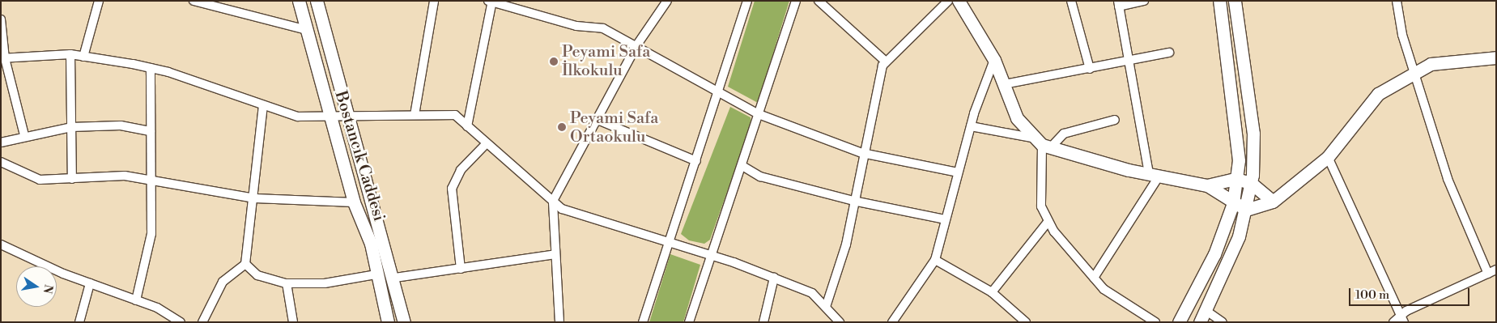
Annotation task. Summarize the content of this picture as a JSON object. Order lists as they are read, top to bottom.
{
  "streets": {
    "main road": ["Bostancık Caddesi"]
  },
  "places": ["Peyami Safa İlkokulu", "Peyami Safa Ortaokulu"],
  "scale_bar": "100 m",
  "north": "right"
}
